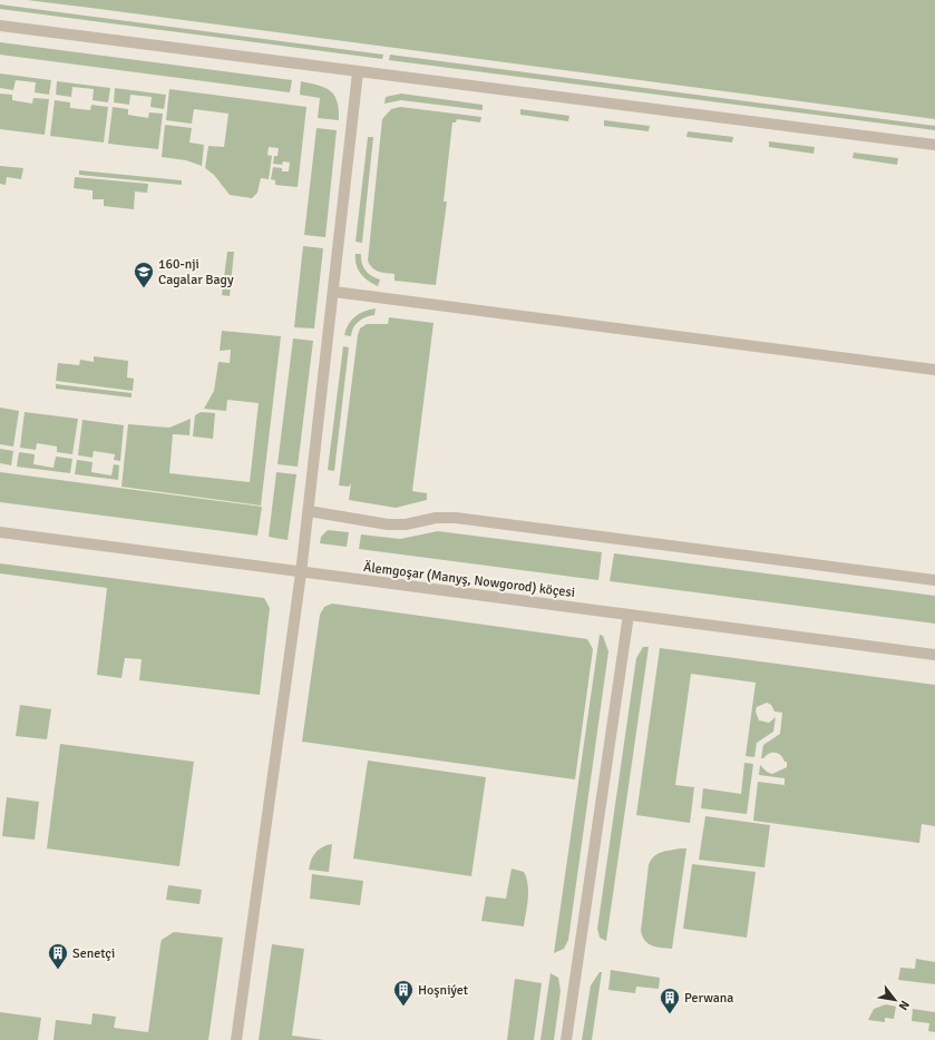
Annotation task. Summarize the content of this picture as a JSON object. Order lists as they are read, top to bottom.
{
  "streets": {
    "street": ["Älemgoşar (Manyş, Nowgorod) köçesi"]
  },
  "places": {
    "school or university": ["160-nji Cagalar Bagy"],
    "building": ["Senetçi", "Hoşniýet", "Perwana"]
  },
  "north": "bottom right"
}
